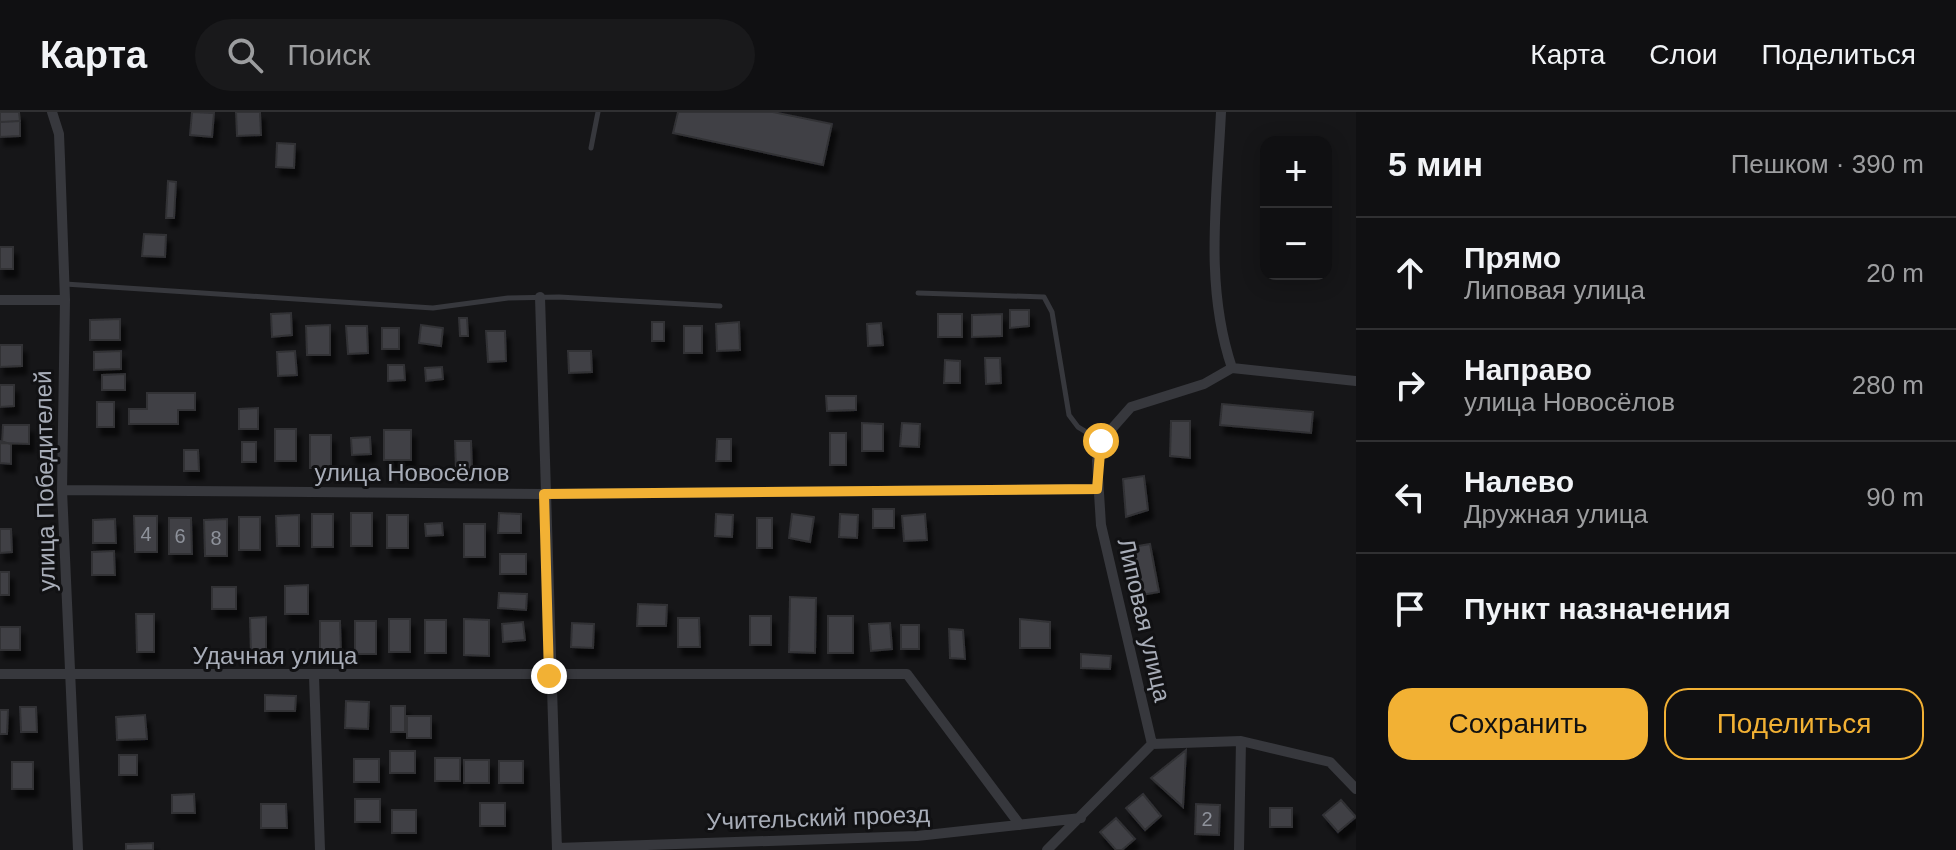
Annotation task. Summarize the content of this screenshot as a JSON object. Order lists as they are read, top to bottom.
{
  "streets": {
    "street": [
      "улица Новосёлов",
      "улица Победителей",
      "Липовая улица",
      "Удачная улица",
      "Учительский проезд"
    ]
  },
  "crossings": [
    ["улица Новосёлов", "улица Победителей"],
    ["улица Новосёлов", "Липовая улица"],
    ["улица Победителей", "Удачная улица"],
    ["Удачная улица", "Учительский проезд"]
  ],
  "house_numbers": [
    "4",
    "6",
    "8",
    "2"
  ],
  "page": {
    "header": "Карта",
    "search": "Поиск",
    "nav": ["Карта", "Слои", "Поделиться"],
    "heading": ["5 мин", "Пешком · 390 m"],
    "map_buttons": ["+", "−"],
    "list": [
      ["Прямо", "Липовая улица", "20 m"],
      ["Направо", "улица Новосёлов", "280 m"],
      ["Налево", "Дружная улица", "90 m"],
      "Пункт назначения"
    ],
    "buttons": ["Сохранить", "Поделиться"]
  }
}
